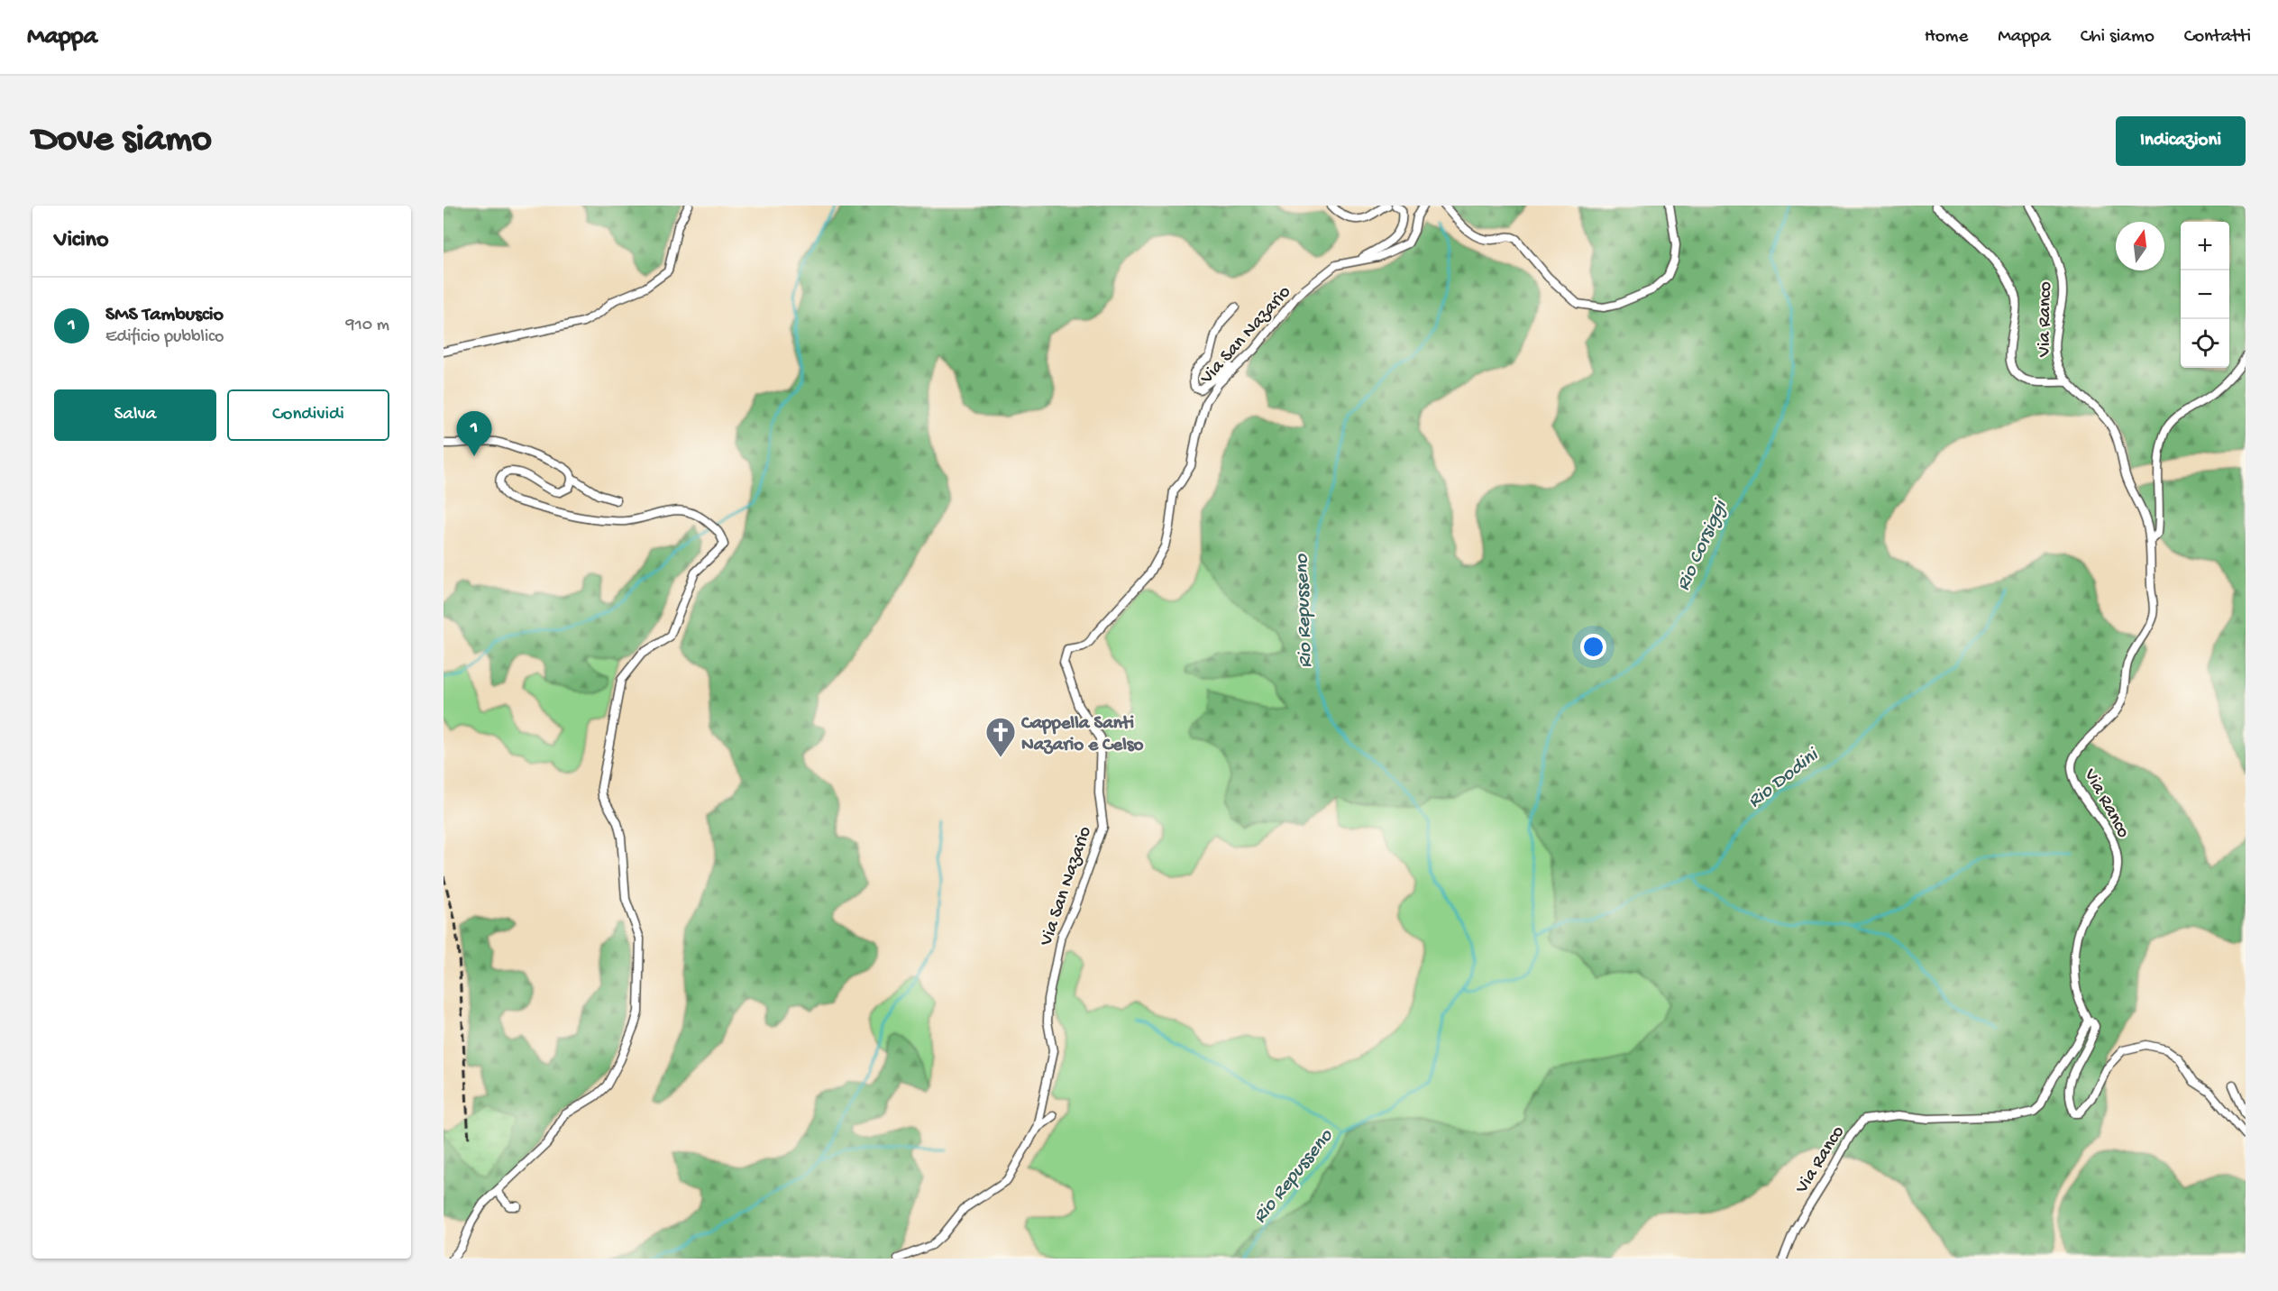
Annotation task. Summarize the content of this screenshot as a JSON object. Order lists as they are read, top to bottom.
{
  "streets": {
    "street": ["Via Ranco", "Via San Nazario"]
  },
  "water": ["Rio Corsiggi", "Rio Repusseno", "Rio Dodini"],
  "places": {
    "church": ["Cappella Santi Nazario e Celso"]
  },
  "north": "top",
  "page": {
    "header": "Mappa",
    "nav": [
      "Home",
      "Mappa",
      "Chi siamo",
      "Contatti"
    ],
    "buttons": [
      "Indicazioni",
      ["Salva", "Condividi"]
    ],
    "title": "Dove siamo",
    "heading": "Vicino",
    "map_buttons": ["+", "−"],
    "list": [
      {
        "mark": "1",
        "name": "SMS Tambuscio",
        "note": "Edificio pubblico",
        "value": "910 m"
      }
    ],
    "pins": "1"
  }
}
